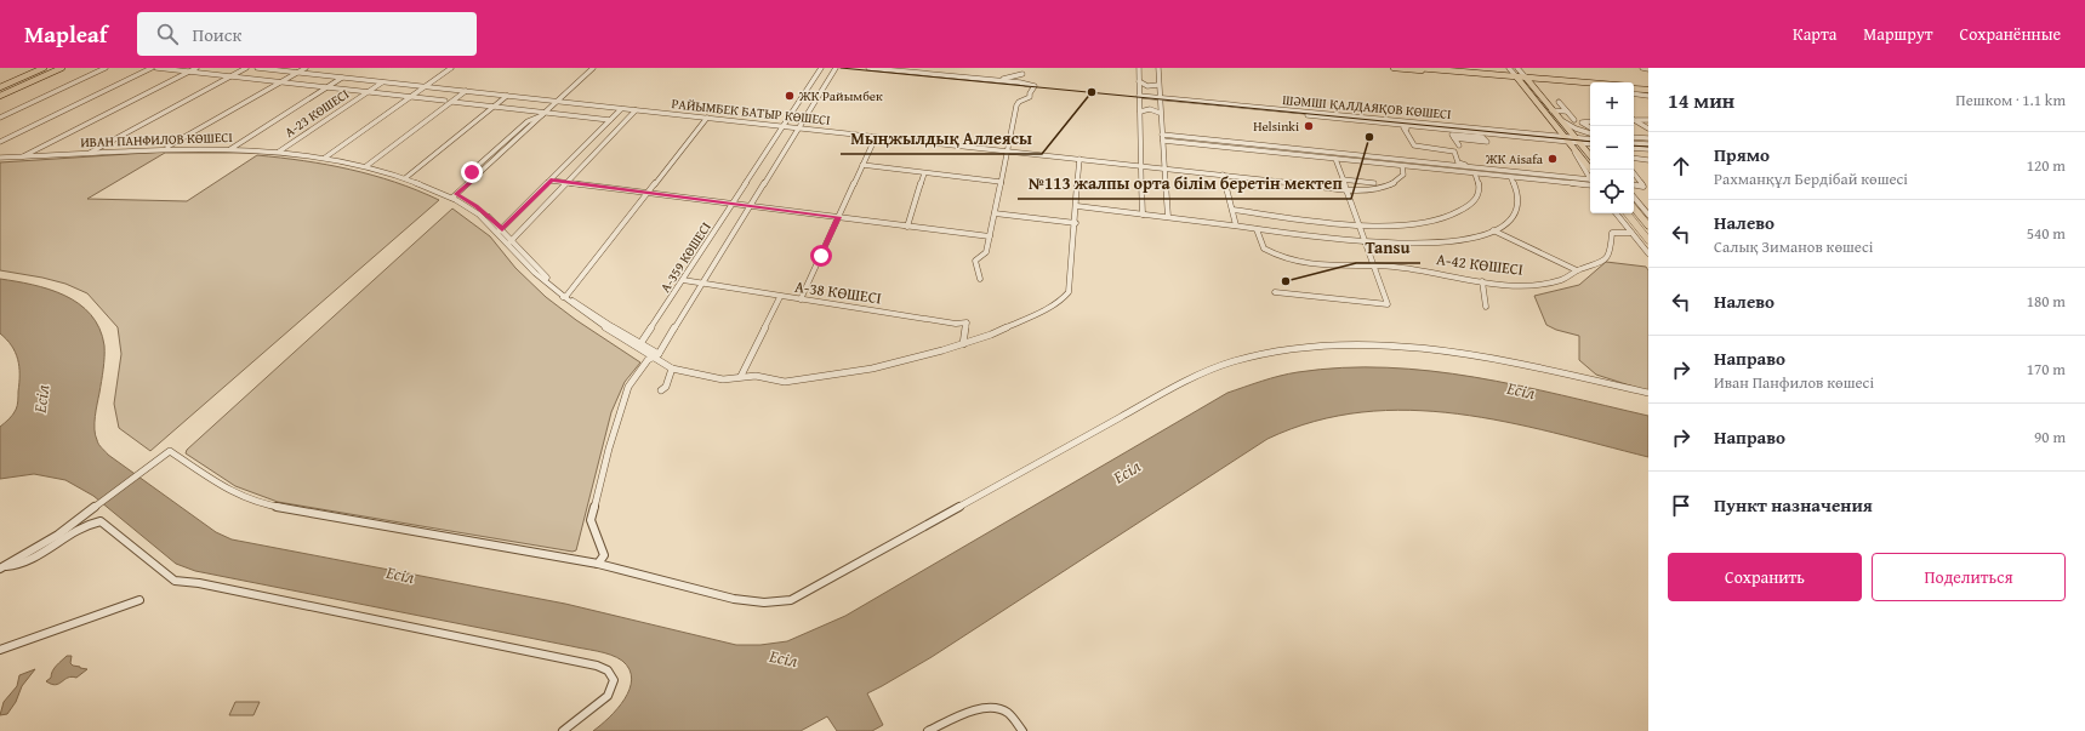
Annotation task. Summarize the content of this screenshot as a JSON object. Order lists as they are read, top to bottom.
{
  "streets": {
    "street": [
      "ШӘМШІ ҚАЛДАЯҚОВ КӨШЕСІ",
      "РАЙЫМБЕК БАТЫР КӨШЕСІ",
      "А-23 КӨШЕСІ",
      "ИВАН ПАНФИЛОВ КӨШЕСІ",
      "А-359 КӨШЕСІ",
      "А-42 КӨШЕСІ",
      "А-38 КӨШЕСІ"
    ]
  },
  "crossings": [
    ["РАЙЫМБЕК БАТЫР КӨШЕСІ", "А-23 КӨШЕСІ"],
    ["РАЙЫМБЕК БАТЫР КӨШЕСІ", "А-359 КӨШЕСІ"],
    ["А-23 КӨШЕСІ", "ИВАН ПАНФИЛОВ КӨШЕСІ"],
    ["ИВАН ПАНФИЛОВ КӨШЕСІ", "А-359 КӨШЕСІ"],
    ["ИВАН ПАНФИЛОВ КӨШЕСІ", "А-38 КӨШЕСІ"],
    ["А-359 КӨШЕСІ", "А-38 КӨШЕСІ"]
  ],
  "water": ["Есіл"],
  "places": [
    "Мыңжылдық Аллеясы",
    "ЖК Райымбек",
    "Helsinki",
    "№113 жалпы орта білім беретін мектеп",
    "ЖК Aisafa",
    "Tansu"
  ],
  "page": {
    "header": "Mapleaf",
    "search": "Поиск",
    "nav": ["Карта", "Маршрут", "Сохранённые"],
    "heading": ["14 мин", "Пешком · 1.1 km"],
    "map_buttons": ["+", "−"],
    "list": [
      ["Прямо", "Рахманқұл Бердібай көшесі", "120 m"],
      ["Налево", "Салық Зиманов көшесі", "540 m"],
      ["Налево", "180 m"],
      ["Направо", "Иван Панфилов көшесі", "170 m"],
      ["Направо", "90 m"],
      "Пункт назначения"
    ],
    "buttons": ["Сохранить", "Поделиться"]
  }
}
